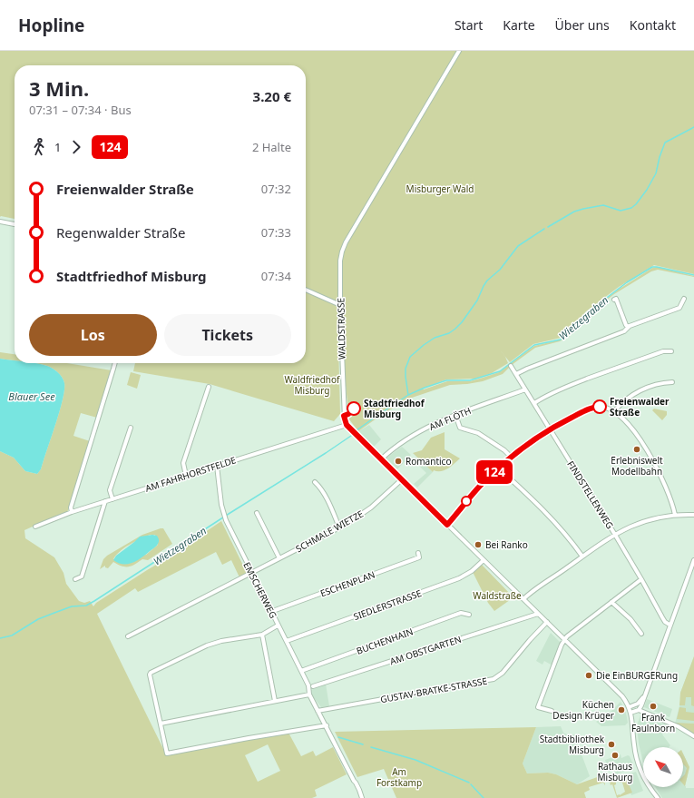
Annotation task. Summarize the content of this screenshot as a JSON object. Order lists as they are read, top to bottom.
{
  "streets": {
    "street": [
      "WALDSTRASSE",
      "AM FLÖTH",
      "AM FAHRHORSTFELDE",
      "FINDSTELLENWEG",
      "SCHMALE WIETZE",
      "ESCHENPLAN",
      "EMSCHERWEG",
      "SIEDLERSTRASSE",
      "BUCHENHAIN",
      "AM OBSTGARTEN",
      "GUSTAV-BRATKE-STRASSE"
    ]
  },
  "crossings": [
    ["WALDSTRASSE", "AM FAHRHORSTFELDE"],
    ["AM FLÖTH", "FINDSTELLENWEG"],
    ["AM FAHRHORSTFELDE", "EMSCHERWEG"],
    ["SCHMALE WIETZE", "EMSCHERWEG"],
    ["ESCHENPLAN", "EMSCHERWEG"],
    ["EMSCHERWEG", "SIEDLERSTRASSE"],
    ["EMSCHERWEG", "BUCHENHAIN"],
    ["EMSCHERWEG", "GUSTAV-BRATKE-STRASSE"]
  ],
  "water": ["Wietzegraben", "Blauer See"],
  "parks": [
    "Misburger Wald",
    "Waldfriedhof Misburg",
    "Waldstraße",
    "Am Forstkamp"
  ],
  "places": [
    "Freienwalder Straße",
    "Stadtfriedhof Misburg",
    "Erlebniswelt Modellbahn",
    "Romantico",
    "Bei Ranko",
    "Die EinBURGERung",
    "Frank Faulnborn",
    "Küchen Design Krüger",
    "Stadtbibliothek Misburg",
    "Rathaus Misburg"
  ],
  "lines": ["bus line 124"],
  "north": "top left",
  "page": {
    "header": "Hopline",
    "nav": [
      "Start",
      "Karte",
      "Über uns",
      "Kontakt"
    ],
    "on_map": "124",
    "heading": ["3 Min.", "07:31 – 07:34 · Bus", "3.20 €"],
    "legs": ["1", "124", "2 Halte"],
    "list": [
      {
        "name": "Freienwalder Straße",
        "value": "07:32"
      },
      {
        "name": "Regenwalder Straße",
        "value": "07:33"
      },
      {
        "name": "Stadtfriedhof Misburg",
        "value": "07:34"
      }
    ],
    "buttons": ["Los", "Tickets"]
  }
}
